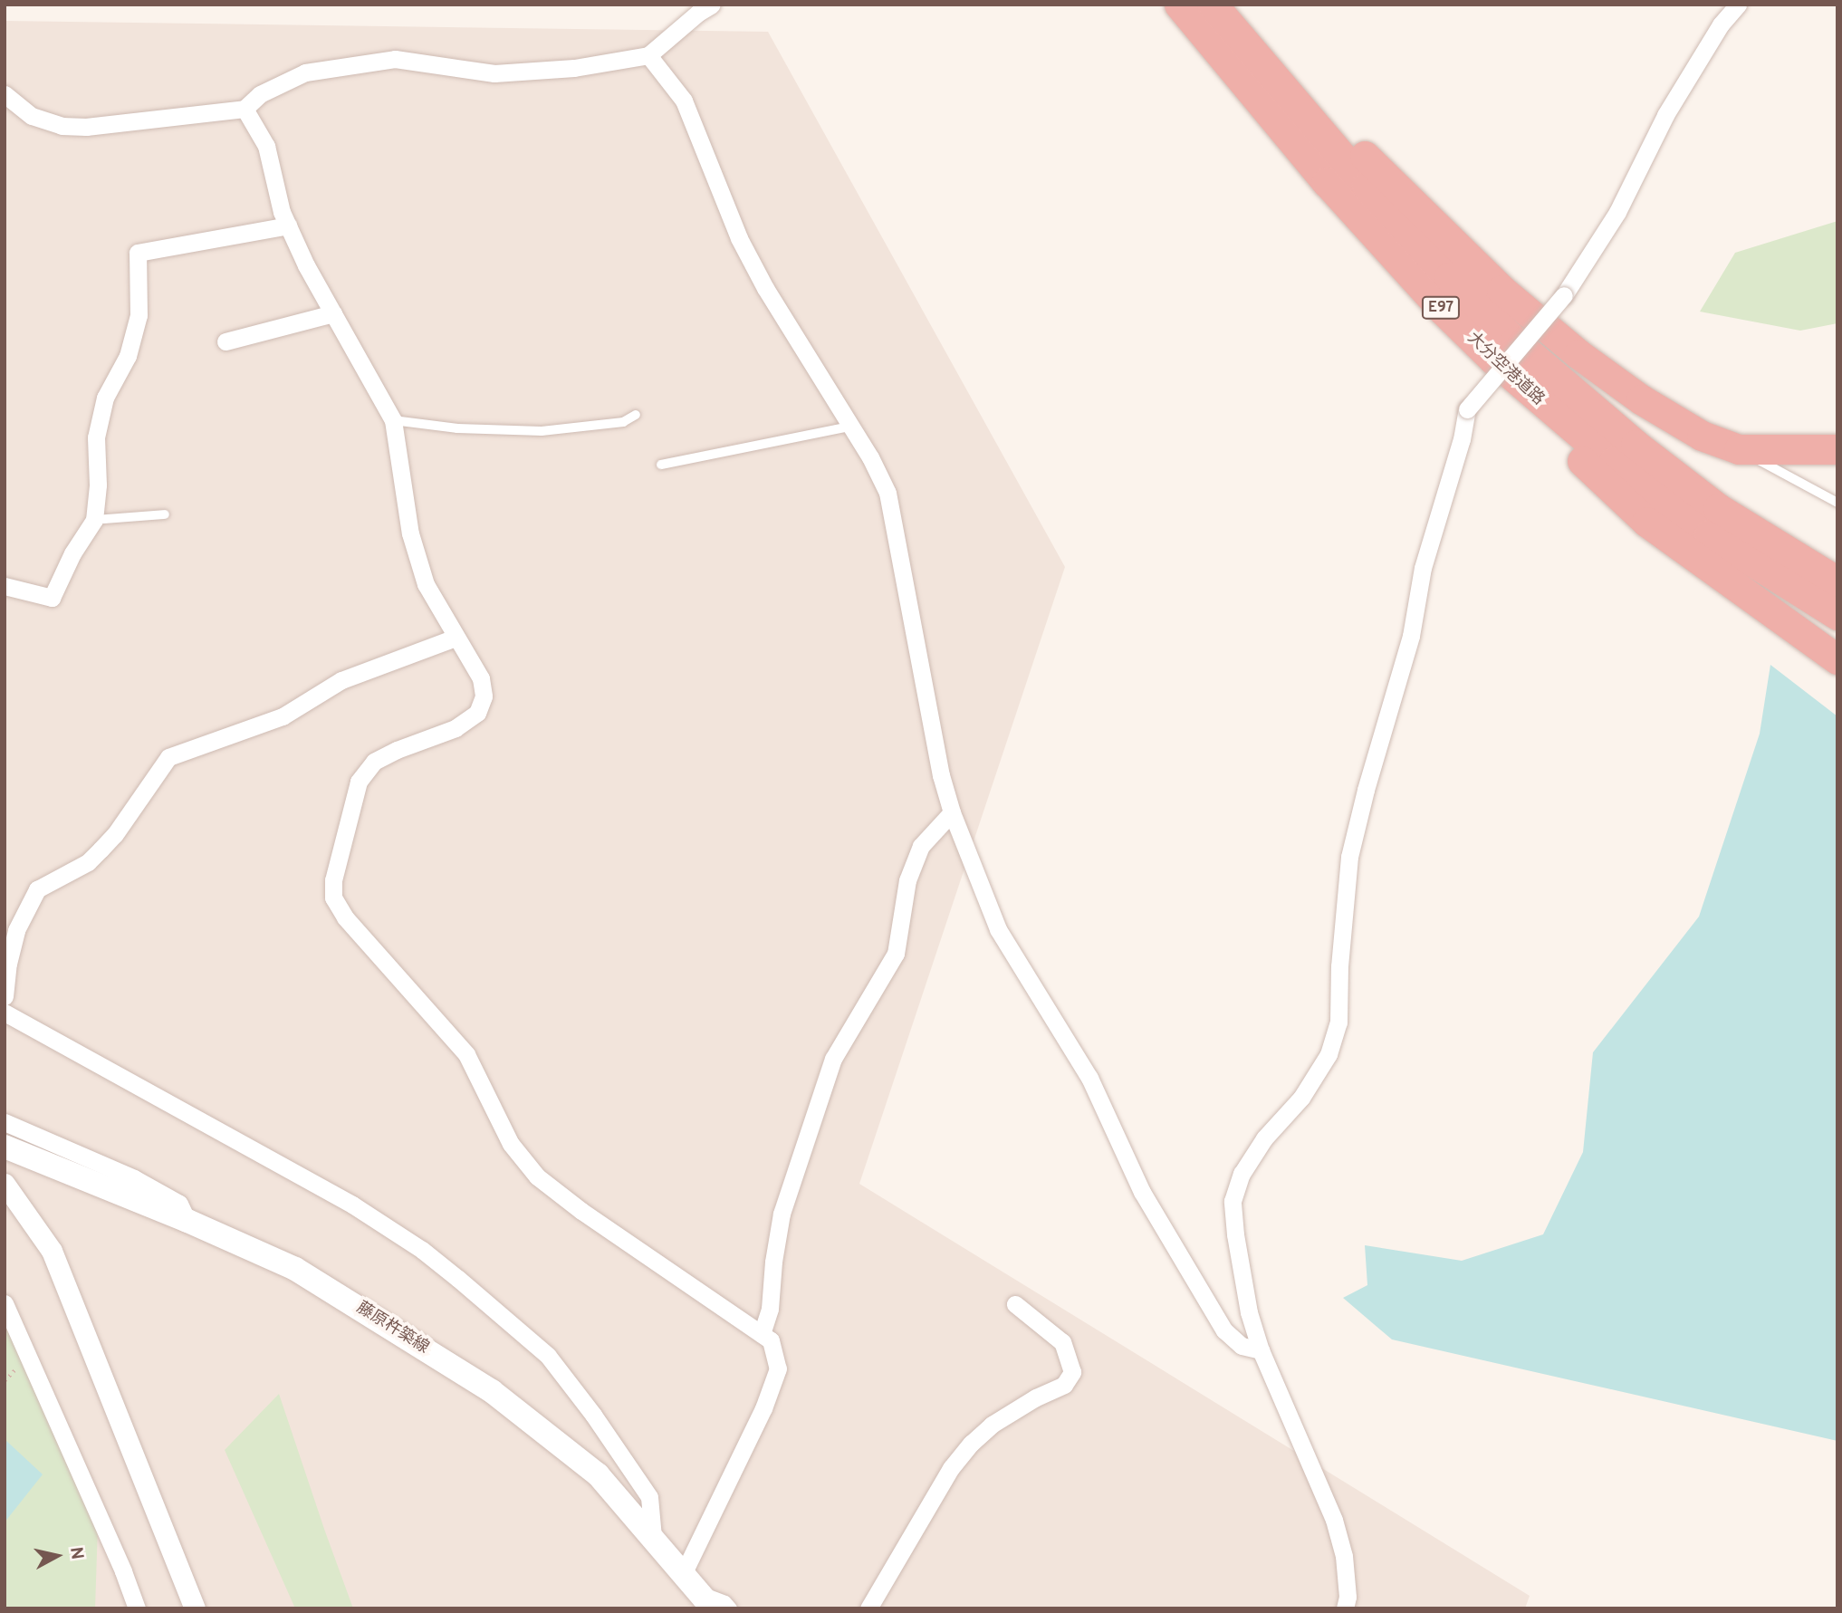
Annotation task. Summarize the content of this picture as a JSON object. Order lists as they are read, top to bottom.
{
  "streets": {
    "highway": ["E97", "大分空港道路"],
    "main road": ["藤原杵築線"]
  },
  "north": "right"
}
